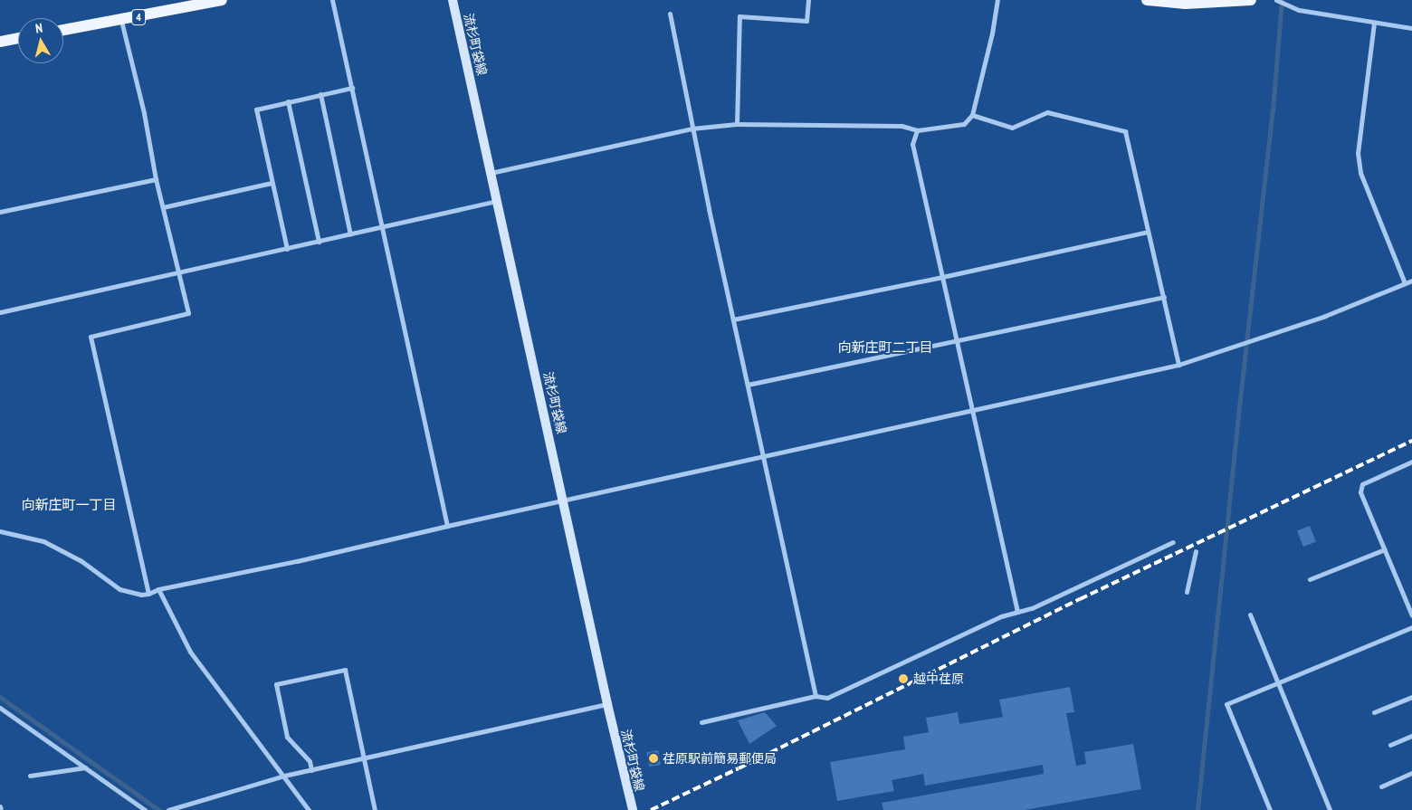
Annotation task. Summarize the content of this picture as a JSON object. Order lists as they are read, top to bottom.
{
  "streets": {
    "main road": ["4", "流杉町袋線"]
  },
  "districts": ["向新庄町二丁目", "向新庄町一丁目"],
  "places": ["越中荏原", "荏原駅前簡易郵便局"],
  "north": "top"
}
